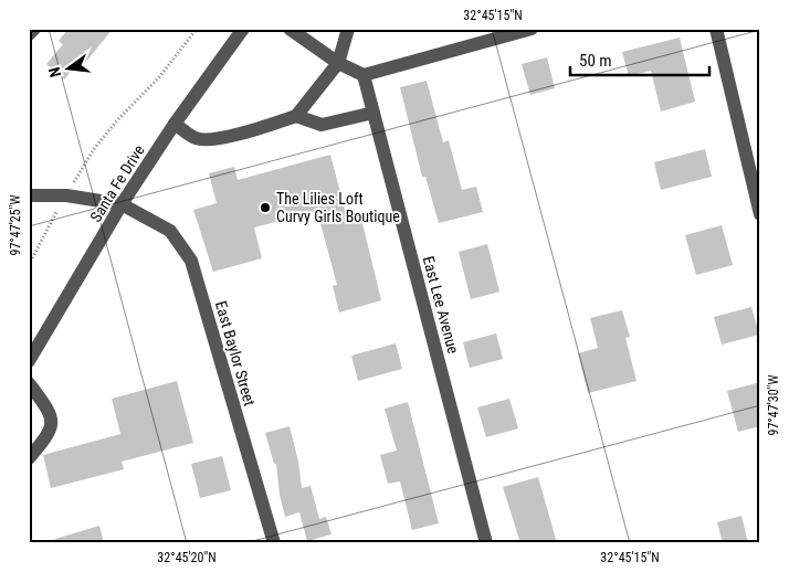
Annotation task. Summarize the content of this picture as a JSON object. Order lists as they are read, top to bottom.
{
  "streets": {
    "street": ["Santa Fe Drive", "East Lee Avenue", "East Baylor Street"]
  },
  "crossings": [
    ["Santa Fe Drive", "East Baylor Street"]
  ],
  "places": ["The Lilies Loft Curvy Girls Boutique"],
  "scale_bar": "50 m",
  "north": "left",
  "coordinates": [
    "32°45'15\"N",
    "97°47'25\"W",
    "97°47'30\"W",
    "32°45'20\"N"
  ]
}
